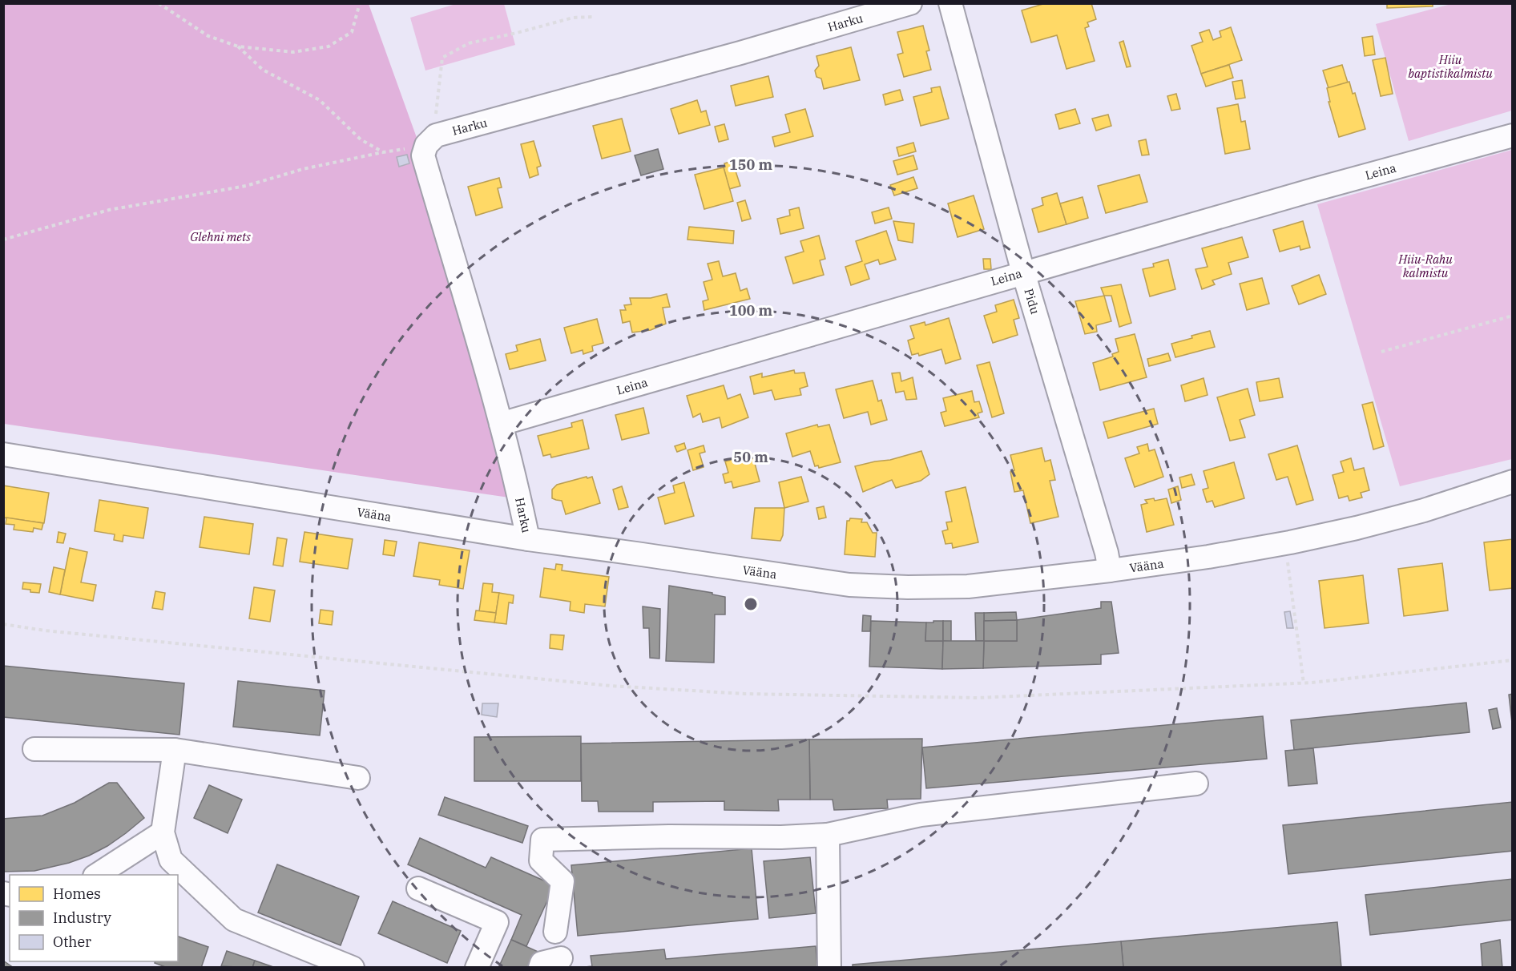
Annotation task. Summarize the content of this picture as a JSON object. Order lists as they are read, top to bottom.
{
  "streets": {
    "street": [
      "Harku",
      "Leina",
      "Pidu",
      "Vääna"
    ]
  },
  "crossings": [
    ["Harku", "Leina"],
    ["Harku", "Vääna"],
    ["Leina", "Pidu"],
    ["Pidu", "Vääna"]
  ],
  "parks": ["Hiiu baptistikalmistu", "Glehni mets", "Hiiu-Rahu kalmistu"],
  "legend": ["Homes", "Industry", "Other"],
  "rings": ["150 m", "100 m", "50 m"]
}
